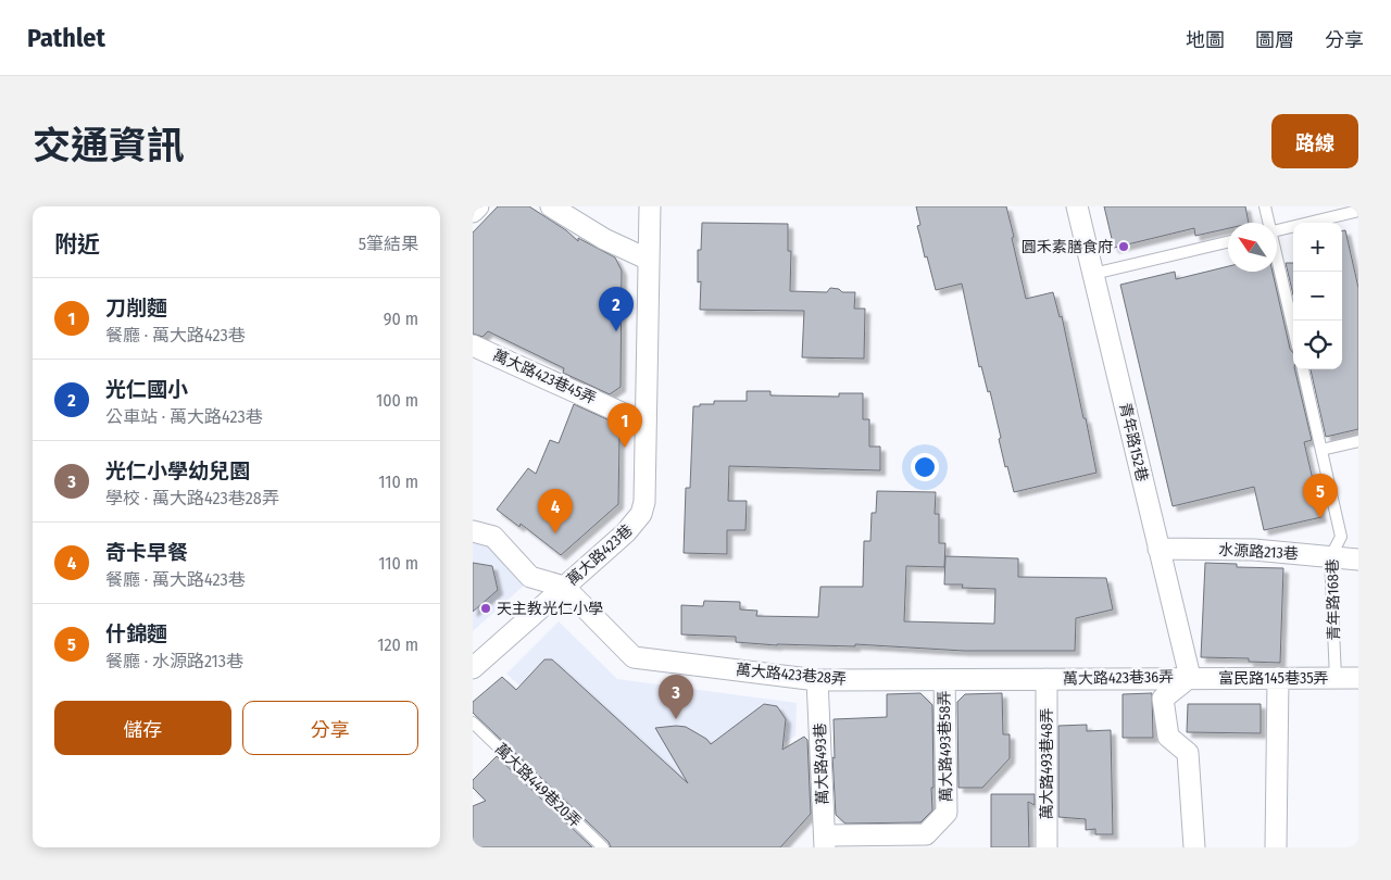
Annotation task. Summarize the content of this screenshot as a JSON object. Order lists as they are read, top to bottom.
{
  "streets": {
    "street": [
      "萬大路423巷45弄",
      "青年路152巷",
      "水源路213巷",
      "萬大路423巷",
      "萬大路423巷28弄",
      "萬大路423巷36弄",
      "富民路145巷35弄",
      "萬大路493巷58弄",
      "萬大路493巷",
      "萬大路493巷48弄"
    ],
    "lane": ["青年路168巷", "萬大路449巷20弄"]
  },
  "crossings": [
    ["萬大路423巷45弄", "萬大路423巷"],
    ["青年路152巷", "水源路213巷"],
    ["青年路152巷", "萬大路423巷36弄"],
    ["青年路152巷", "富民路145巷35弄"],
    ["水源路213巷", "青年路168巷"],
    ["萬大路423巷", "萬大路423巷28弄"],
    ["青年路168巷", "富民路145巷35弄"],
    ["萬大路423巷28弄", "萬大路423巷36弄"],
    ["萬大路423巷28弄", "萬大路493巷58弄"],
    ["萬大路423巷28弄", "萬大路493巷"],
    ["萬大路423巷28弄", "萬大路493巷48弄"],
    ["萬大路423巷36弄", "富民路145巷35弄"],
    ["萬大路423巷36弄", "萬大路493巷48弄"],
    ["萬大路493巷58弄", "萬大路493巷"]
  ],
  "places": ["圓禾素膳食府", "天主教光仁小學"],
  "north": "top left",
  "page": {
    "header": "Pathlet",
    "nav": ["地圖", "圖層", "分享"],
    "title": "交通資訊",
    "buttons": [
      "路線",
      ["儲存", "分享"]
    ],
    "heading": ["附近", "5筆結果"],
    "map_buttons": ["+", "−"],
    "list": [
      {
        "mark": "1",
        "name": "刀削麵",
        "note": "餐廳 · 萬大路423巷",
        "value": "90 m"
      },
      {
        "mark": "2",
        "name": "光仁國小",
        "note": "公車站 · 萬大路423巷",
        "value": "100 m"
      },
      {
        "mark": "3",
        "name": "光仁小學幼兒園",
        "note": "學校 · 萬大路423巷28弄",
        "value": "110 m"
      },
      {
        "mark": "4",
        "name": "奇卡早餐",
        "note": "餐廳 · 萬大路423巷",
        "value": "110 m"
      },
      {
        "mark": "5",
        "name": "什錦麵",
        "note": "餐廳 · 水源路213巷",
        "value": "120 m"
      }
    ],
    "pins": [
      "2",
      "1",
      "5",
      "4",
      "3"
    ]
  }
}
